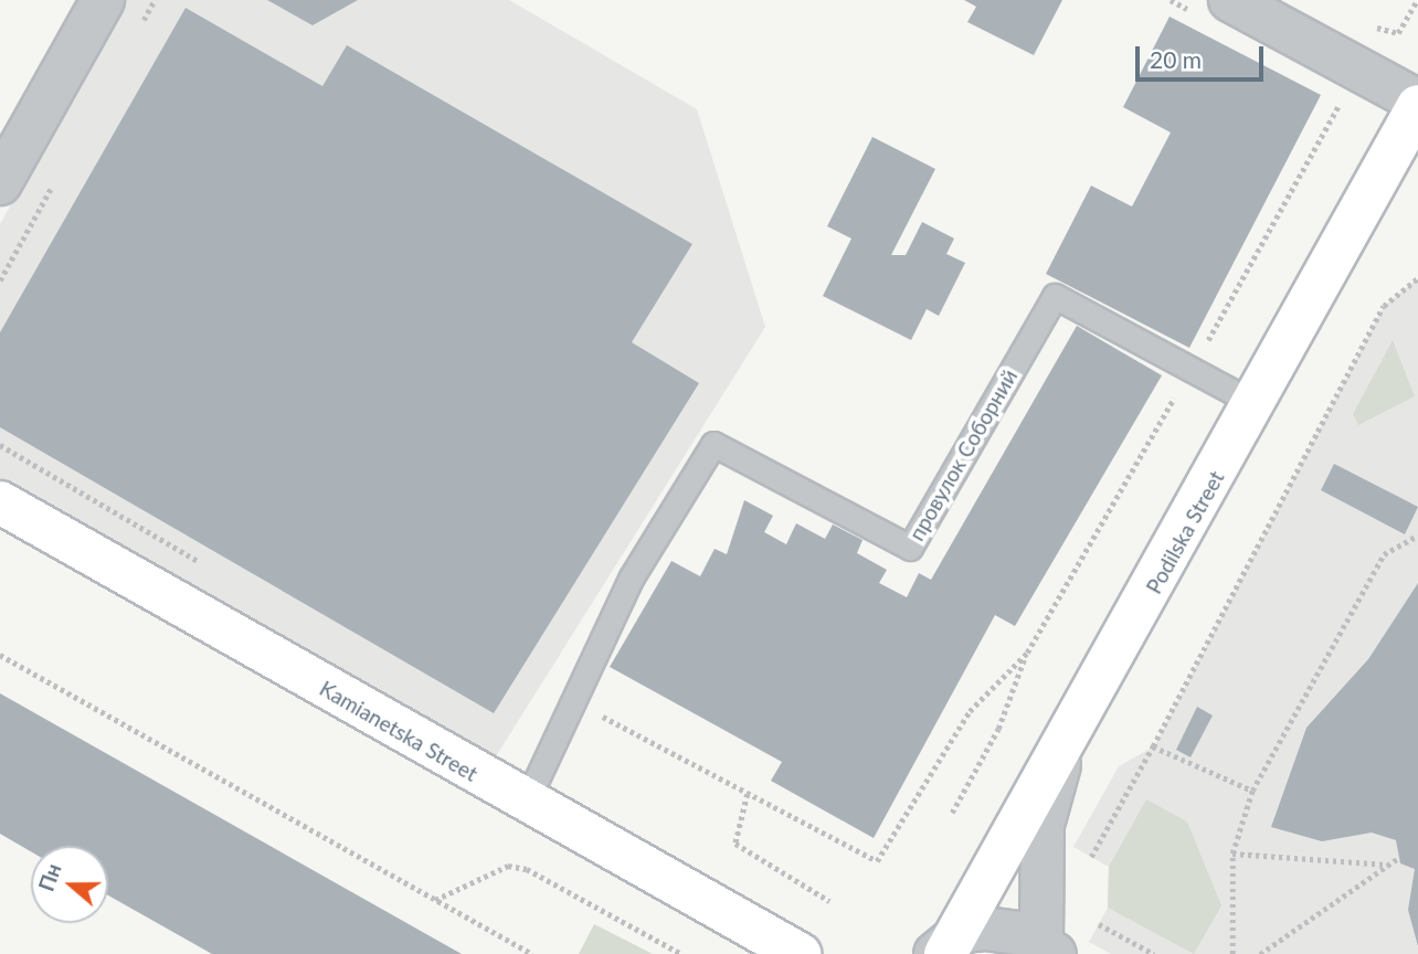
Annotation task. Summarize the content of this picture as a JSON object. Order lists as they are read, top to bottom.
{
  "streets": {
    "street": ["Podilska Street", "Kamianetska Street"],
    "lane": ["провулок Соборний"]
  },
  "crossings": [
    ["провулок Соборний", "Podilska Street"],
    ["провулок Соборний", "Kamianetska Street"]
  ],
  "scale_bar": "20 m",
  "north": "left"
}
